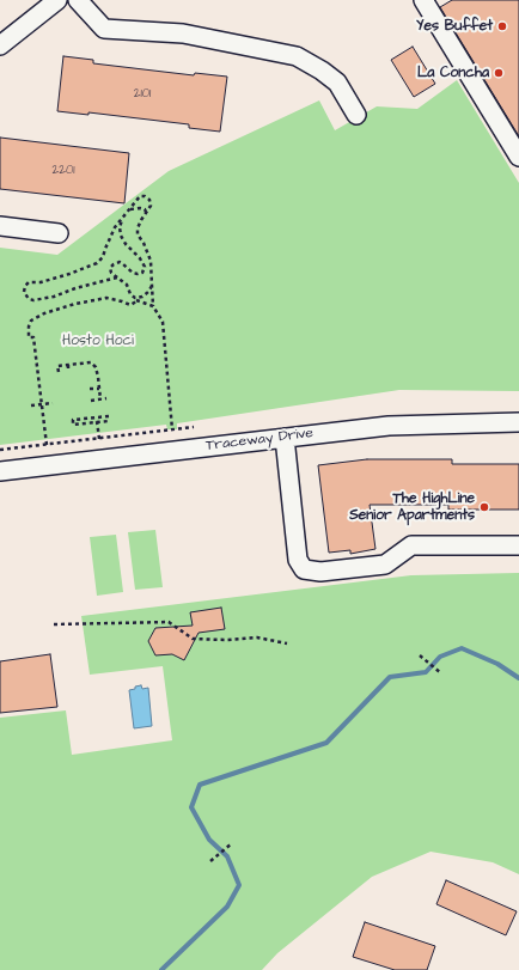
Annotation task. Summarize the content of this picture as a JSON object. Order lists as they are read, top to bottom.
{
  "streets": {
    "street": ["Traceway Drive"]
  },
  "parks": ["Hosto Hoci"],
  "places": ["Yes Buffet", "La Concha", "The HighLine Senior Apartments"],
  "house_numbers": ["2101", "2201"]
}
